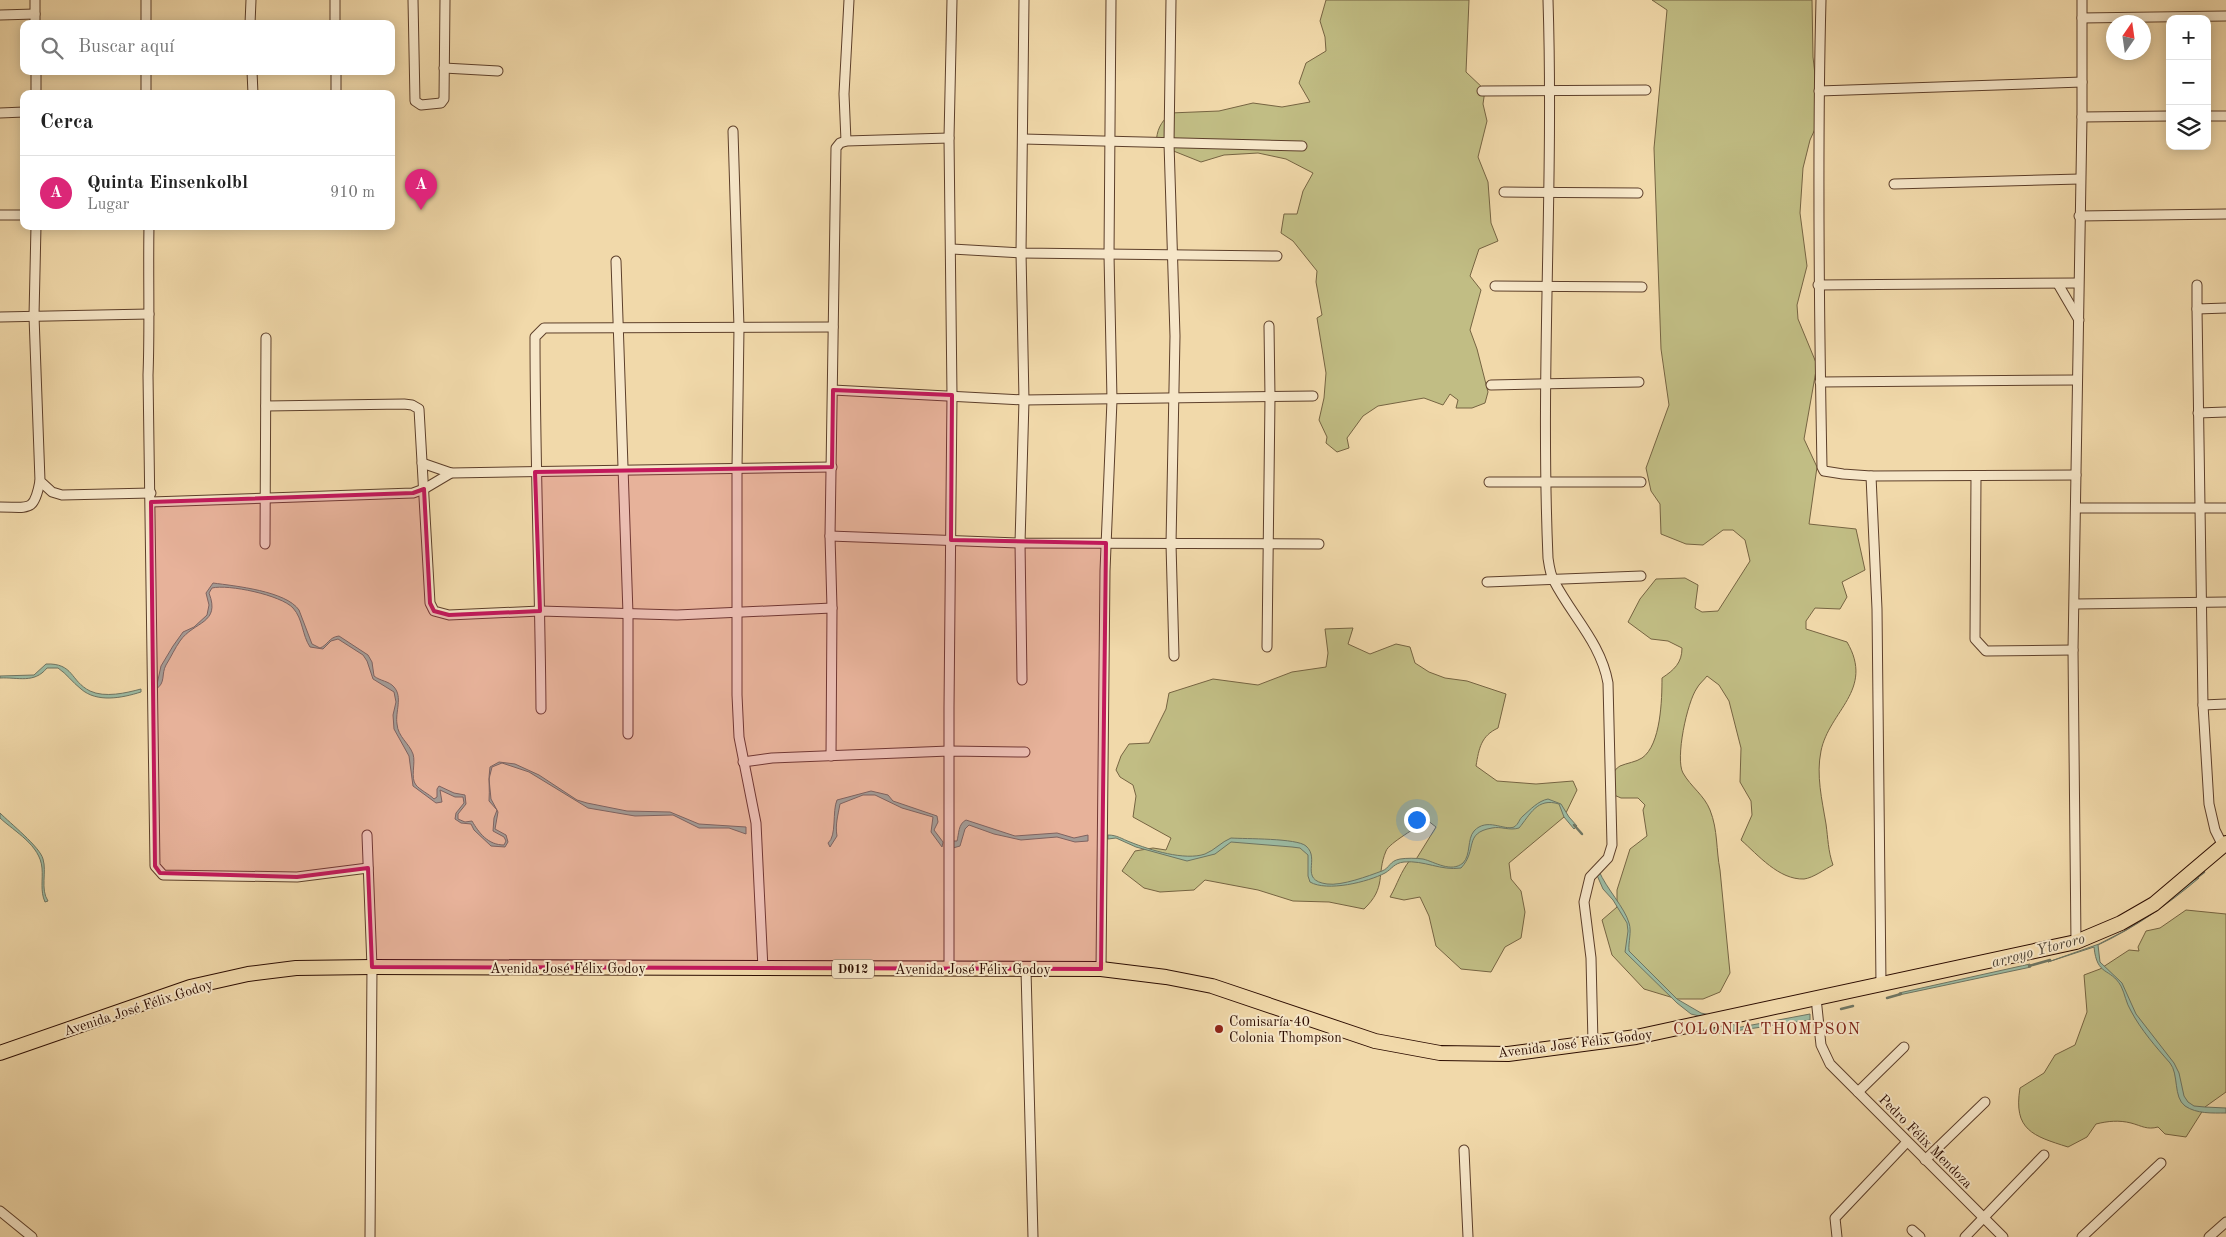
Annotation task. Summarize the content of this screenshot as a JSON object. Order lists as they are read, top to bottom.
{
  "streets": {
    "main road": ["Avenida José Félix Godoy", "D012"],
    "street": ["Pedro Félix Mendoza"]
  },
  "crossings": [
    ["Avenida José Félix Godoy", "D012"],
    ["Avenida José Félix Godoy", "Pedro Félix Mendoza"],
    ["D012", "Pedro Félix Mendoza"]
  ],
  "districts": ["COLONIA THOMPSON"],
  "water": ["arroyo Ytororo"],
  "places": ["Comisaría 40 Colonia Thompson"],
  "north": "top",
  "page": {
    "map_buttons": ["+", "−"],
    "search": "Buscar aquí",
    "heading": "Cerca",
    "list": [
      {
        "mark": "A",
        "name": "Quinta Einsenkolbl",
        "note": "Lugar",
        "value": "910 m"
      }
    ],
    "pins": "A"
  }
}
